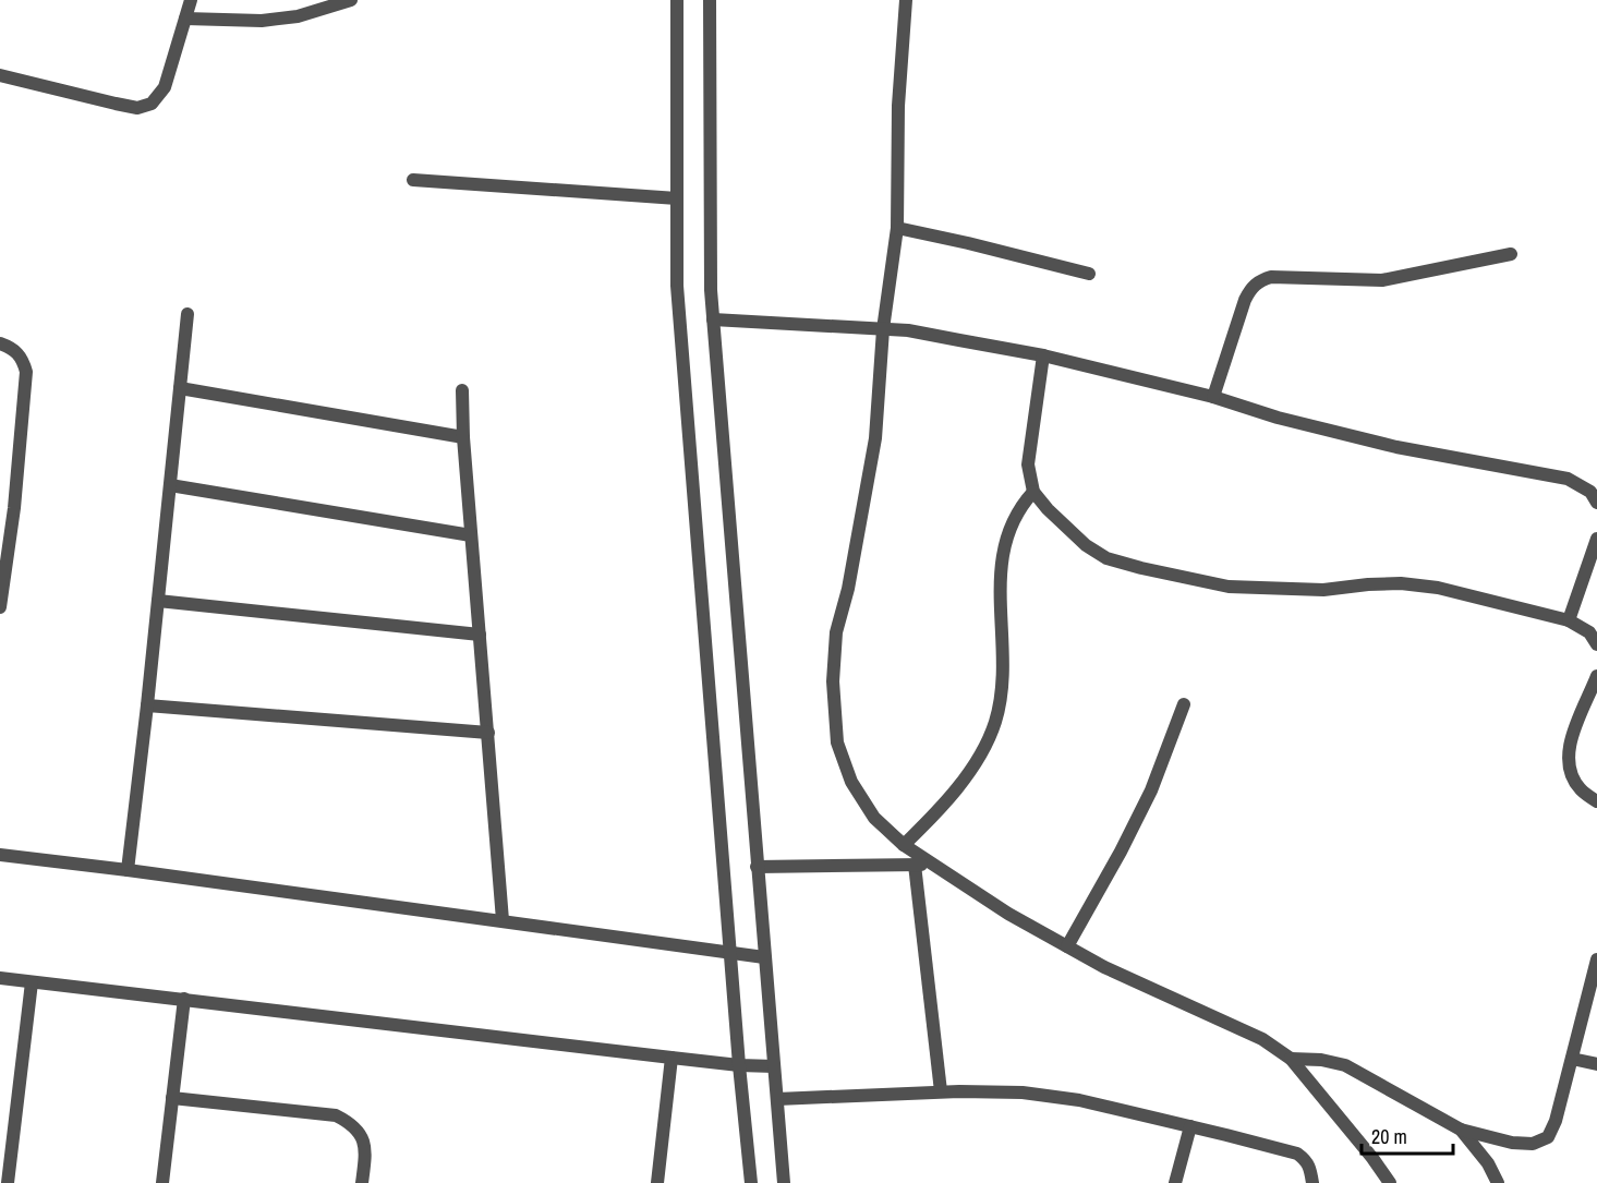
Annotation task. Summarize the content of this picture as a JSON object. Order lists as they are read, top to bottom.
{
  "scale_bar": "20 m"
}
